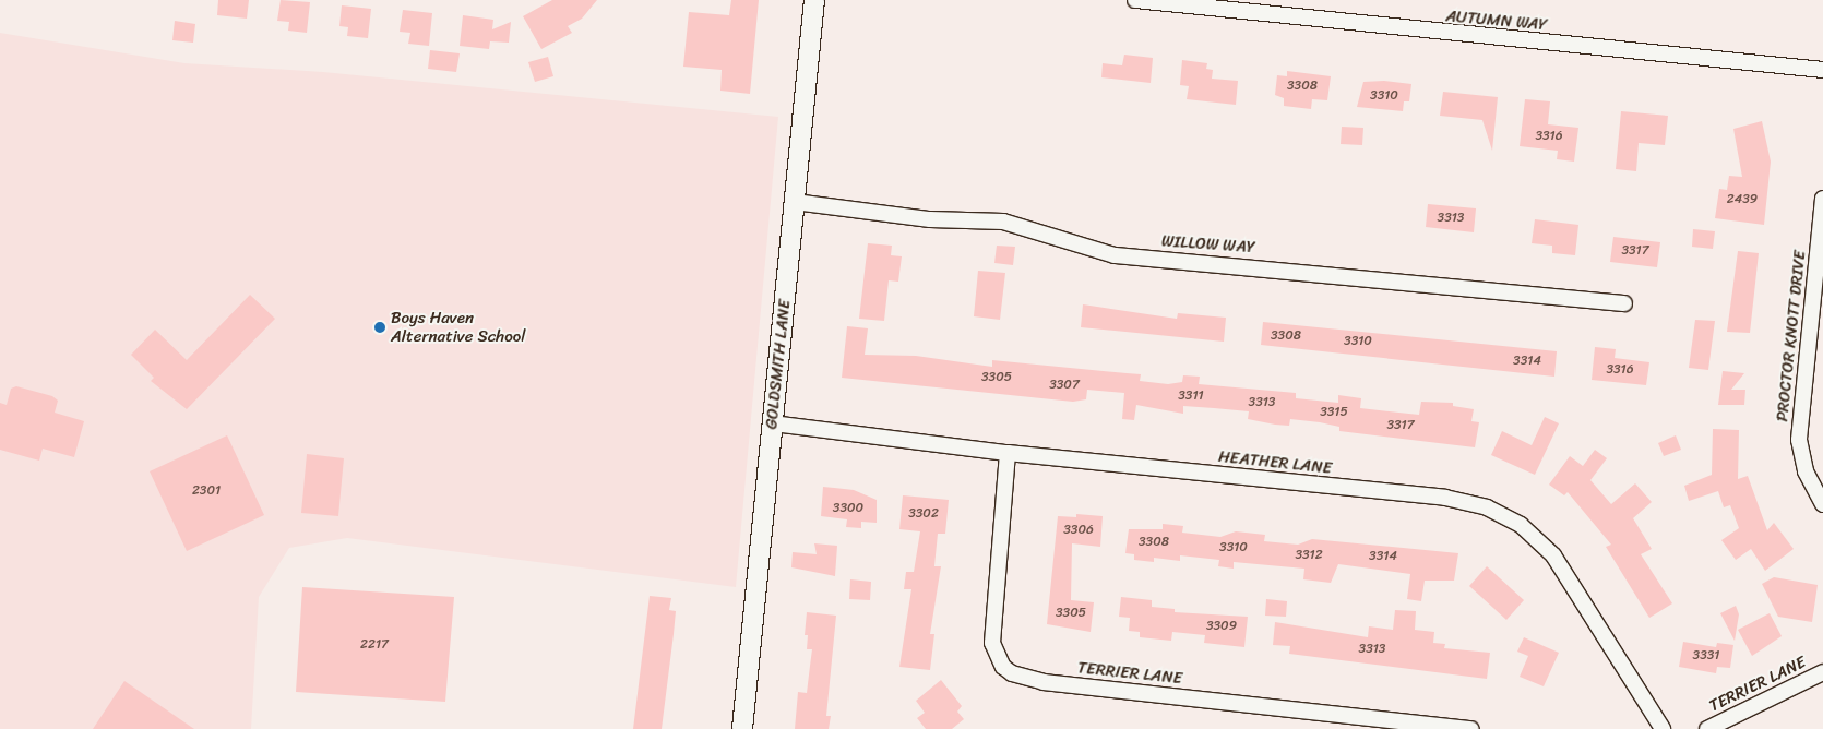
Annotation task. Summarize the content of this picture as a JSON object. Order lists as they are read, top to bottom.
{
  "streets": {
    "street": [
      "AUTUMN WAY",
      "WILLOW WAY",
      "PROCTOR KNOTT DRIVE",
      "GOLDSMITH LANE",
      "HEATHER LANE",
      "TERRIER LANE"
    ]
  },
  "crossings": [
    ["WILLOW WAY", "GOLDSMITH LANE"],
    ["GOLDSMITH LANE", "HEATHER LANE"],
    ["HEATHER LANE", "TERRIER LANE"]
  ],
  "places": ["Boys Haven Alternative School"],
  "house_numbers": [
    "3308",
    "3310",
    "3316",
    "2439",
    "3313",
    "3317",
    "3308",
    "3310",
    "3314",
    "3316",
    "3305",
    "3307",
    "3311",
    "3313",
    "3315",
    "3317",
    "2301",
    "3300",
    "3302",
    "3306",
    "3308",
    "3310",
    "3312",
    "3314",
    "3305",
    "3309",
    "2217",
    "3313",
    "3331"
  ]
}
